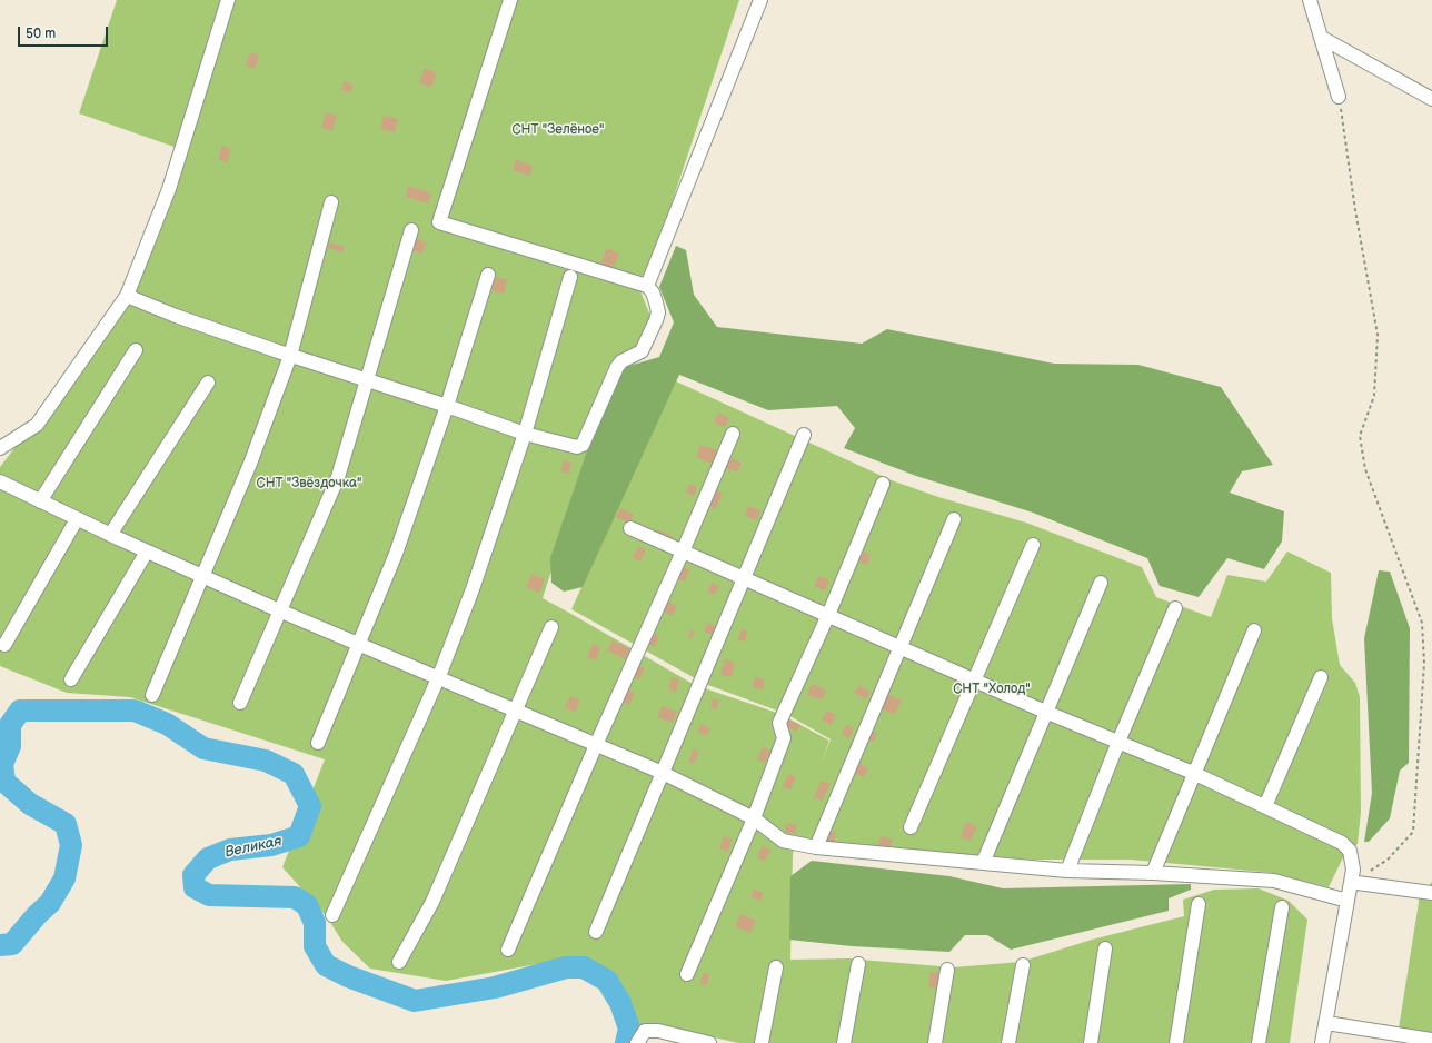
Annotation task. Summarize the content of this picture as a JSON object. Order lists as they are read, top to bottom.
{
  "water": ["Великая"],
  "parks": ["СНТ \"Зелёное\"", "СНТ \"Звёздочка\"", "СНТ \"Холод\""],
  "scale_bar": "50 m"
}
